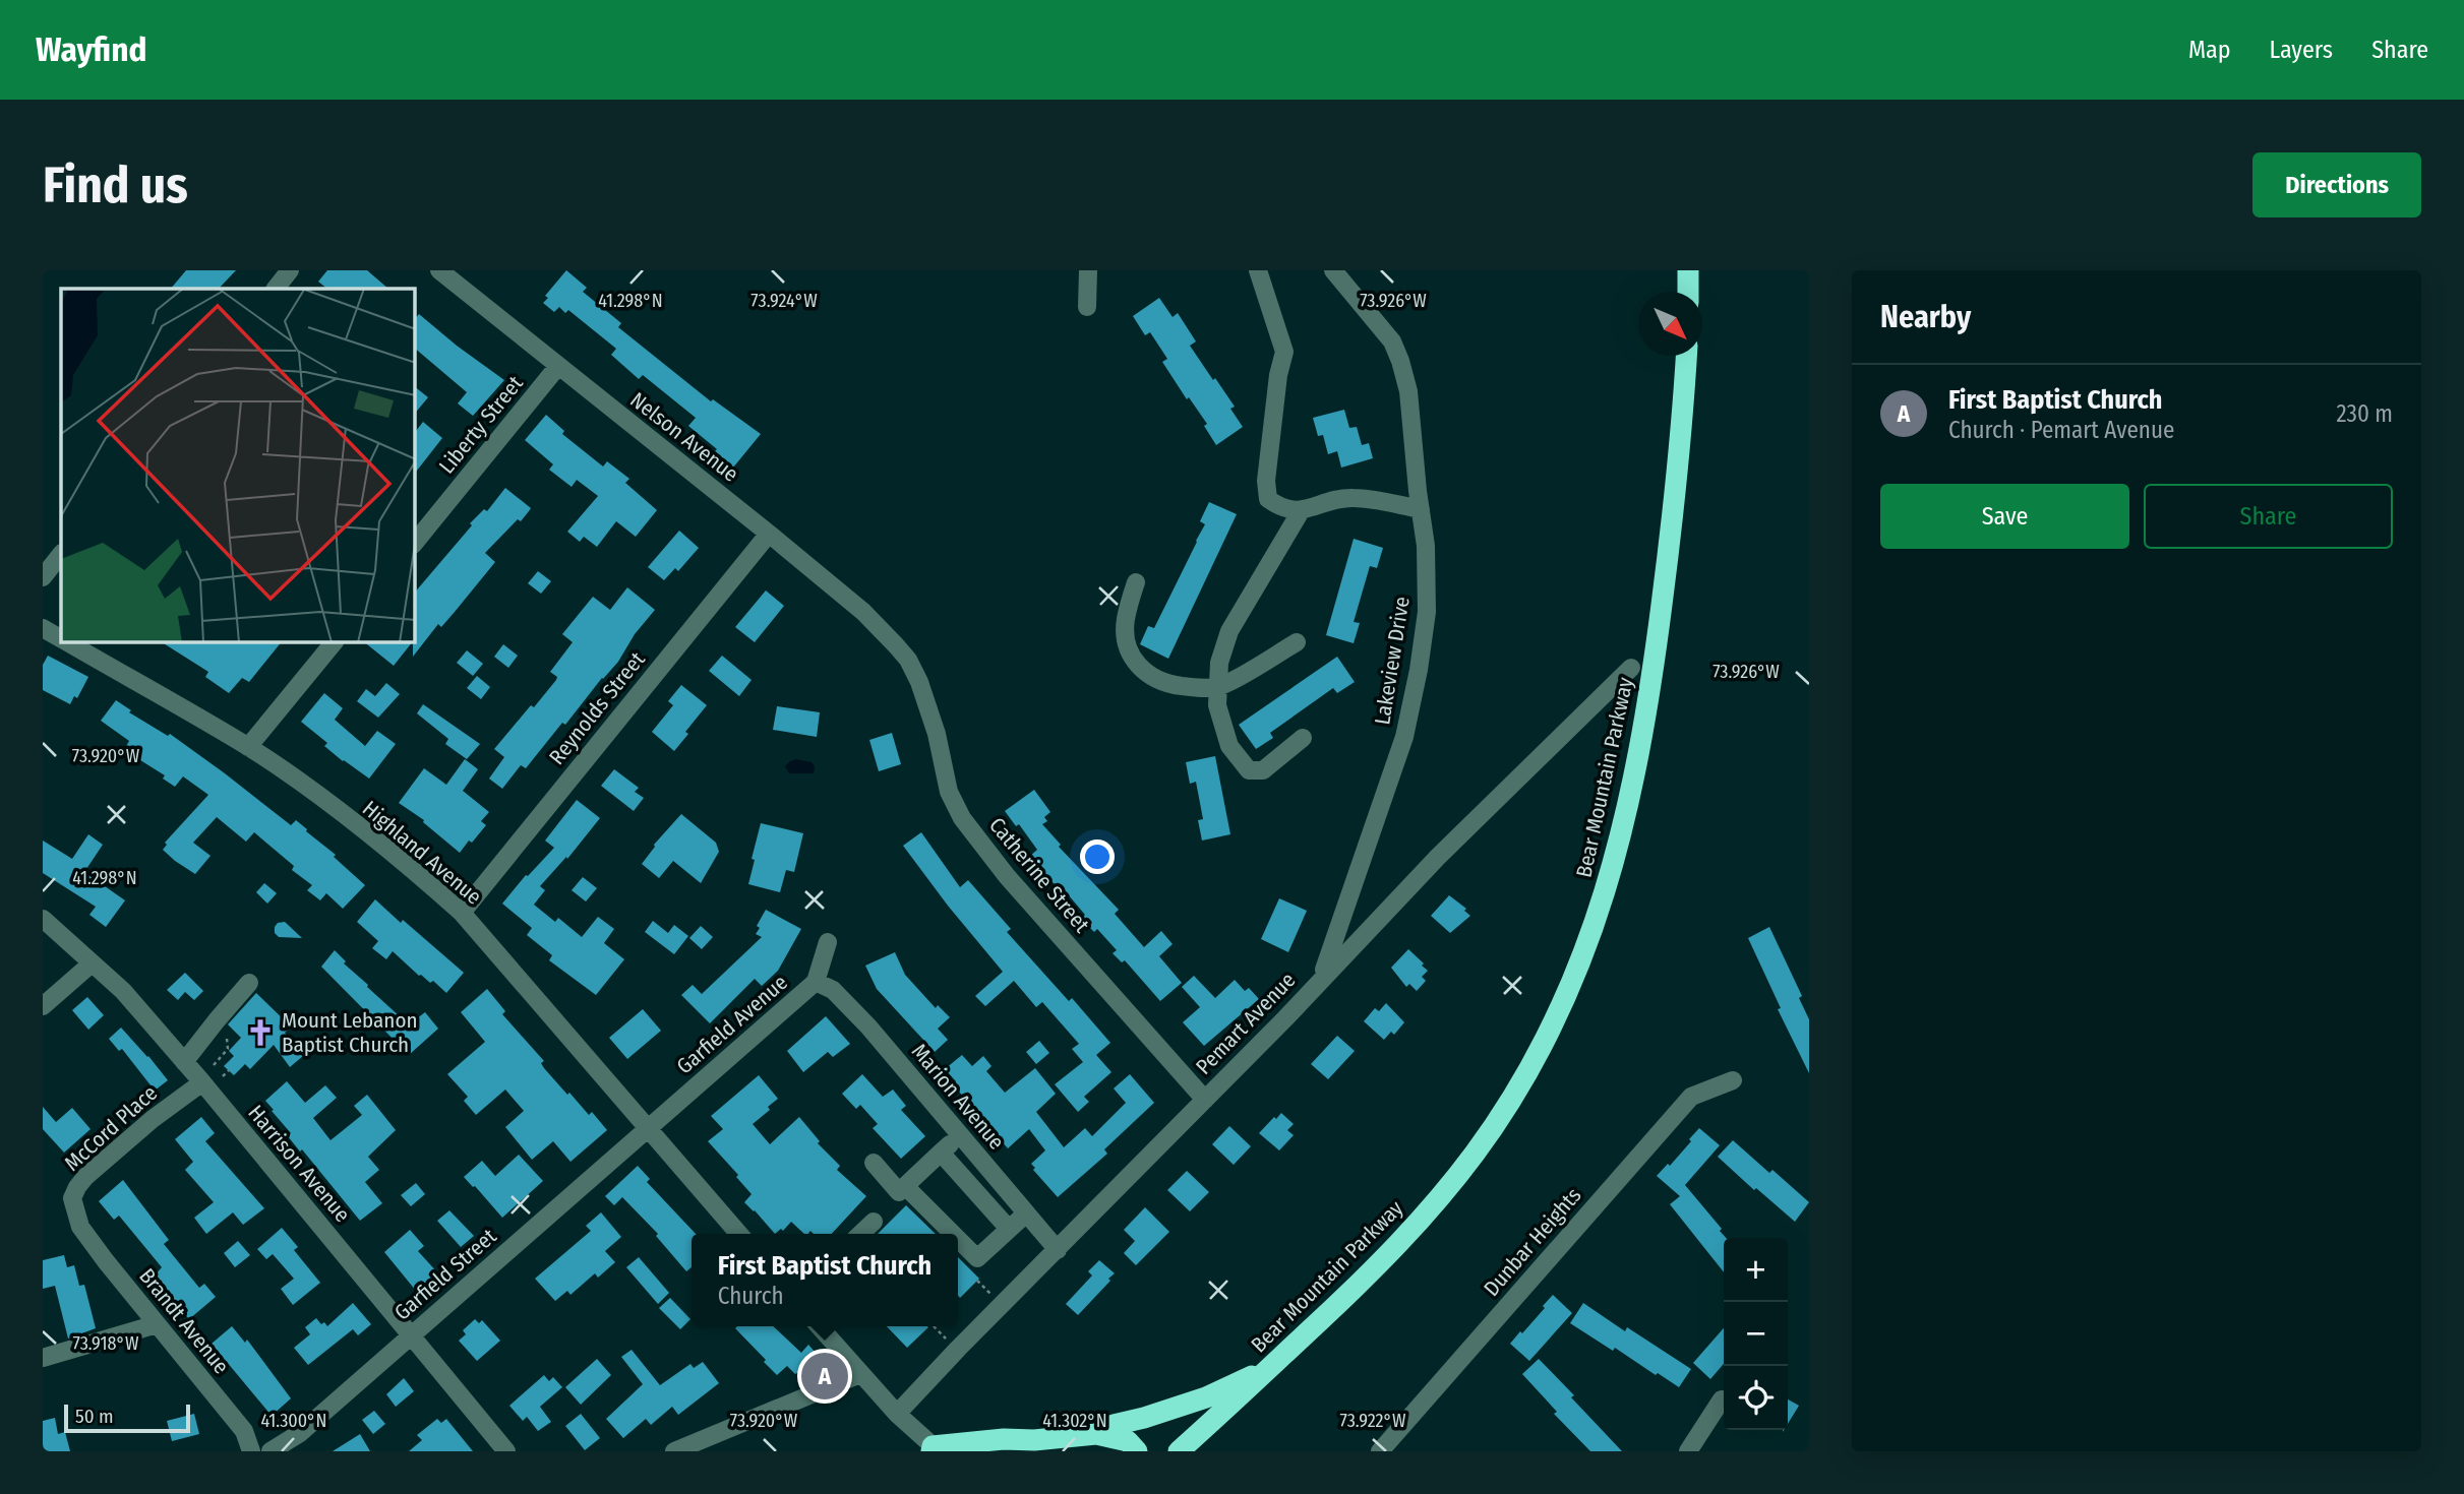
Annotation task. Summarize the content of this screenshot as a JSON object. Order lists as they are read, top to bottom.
{
  "streets": {
    "highway": ["Bear Mountain Parkway"],
    "street": [
      "Liberty Street",
      "Nelson Avenue",
      "Lakeview Drive",
      "Reynolds Street",
      "Highland Avenue",
      "Catherine Street",
      "Pemart Avenue",
      "Garfield Avenue",
      "Marion Avenue",
      "McCord Place",
      "Harrison Avenue",
      "Dunbar Heights",
      "Garfield Street",
      "Brandt Avenue"
    ]
  },
  "crossings": [
    ["Liberty Street", "Nelson Avenue"],
    ["Nelson Avenue", "Reynolds Street"],
    ["Nelson Avenue", "Catherine Street"],
    ["Lakeview Drive", "Pemart Avenue"],
    ["Reynolds Street", "Highland Avenue"],
    ["Highland Avenue", "Garfield Avenue"],
    ["Highland Avenue", "Garfield Street"],
    ["Catherine Street", "Pemart Avenue"],
    ["Pemart Avenue", "Marion Avenue"],
    ["Garfield Avenue", "Marion Avenue"],
    ["Garfield Avenue", "Garfield Street"],
    ["McCord Place", "Harrison Avenue"],
    ["McCord Place", "Brandt Avenue"],
    ["Harrison Avenue", "Garfield Street"]
  ],
  "places": {
    "church": ["Mount Lebanon Baptist Church"]
  },
  "scale_bar": "50 m",
  "north": "bottom right",
  "page": {
    "header": "Wayfind",
    "nav": ["Map", "Layers", "Share"],
    "buttons": [
      "Directions",
      ["Save", "Share"]
    ],
    "title": "Find us",
    "heading": "Nearby",
    "list": [
      {
        "mark": "A",
        "name": "First Baptist Church",
        "note": "Church · Pemart Avenue",
        "value": "230 m"
      }
    ],
    "popup": ["First Baptist Church", "Church"],
    "map_buttons": ["+", "−"],
    "pins": "A",
    "scale": "50 m"
  },
  "coordinates": [
    "73.924°W",
    "73.926°W",
    "41.298°N",
    "73.920°W",
    "73.918°W",
    "41.300°N",
    "41.302°N",
    "73.922°W"
  ]
}
